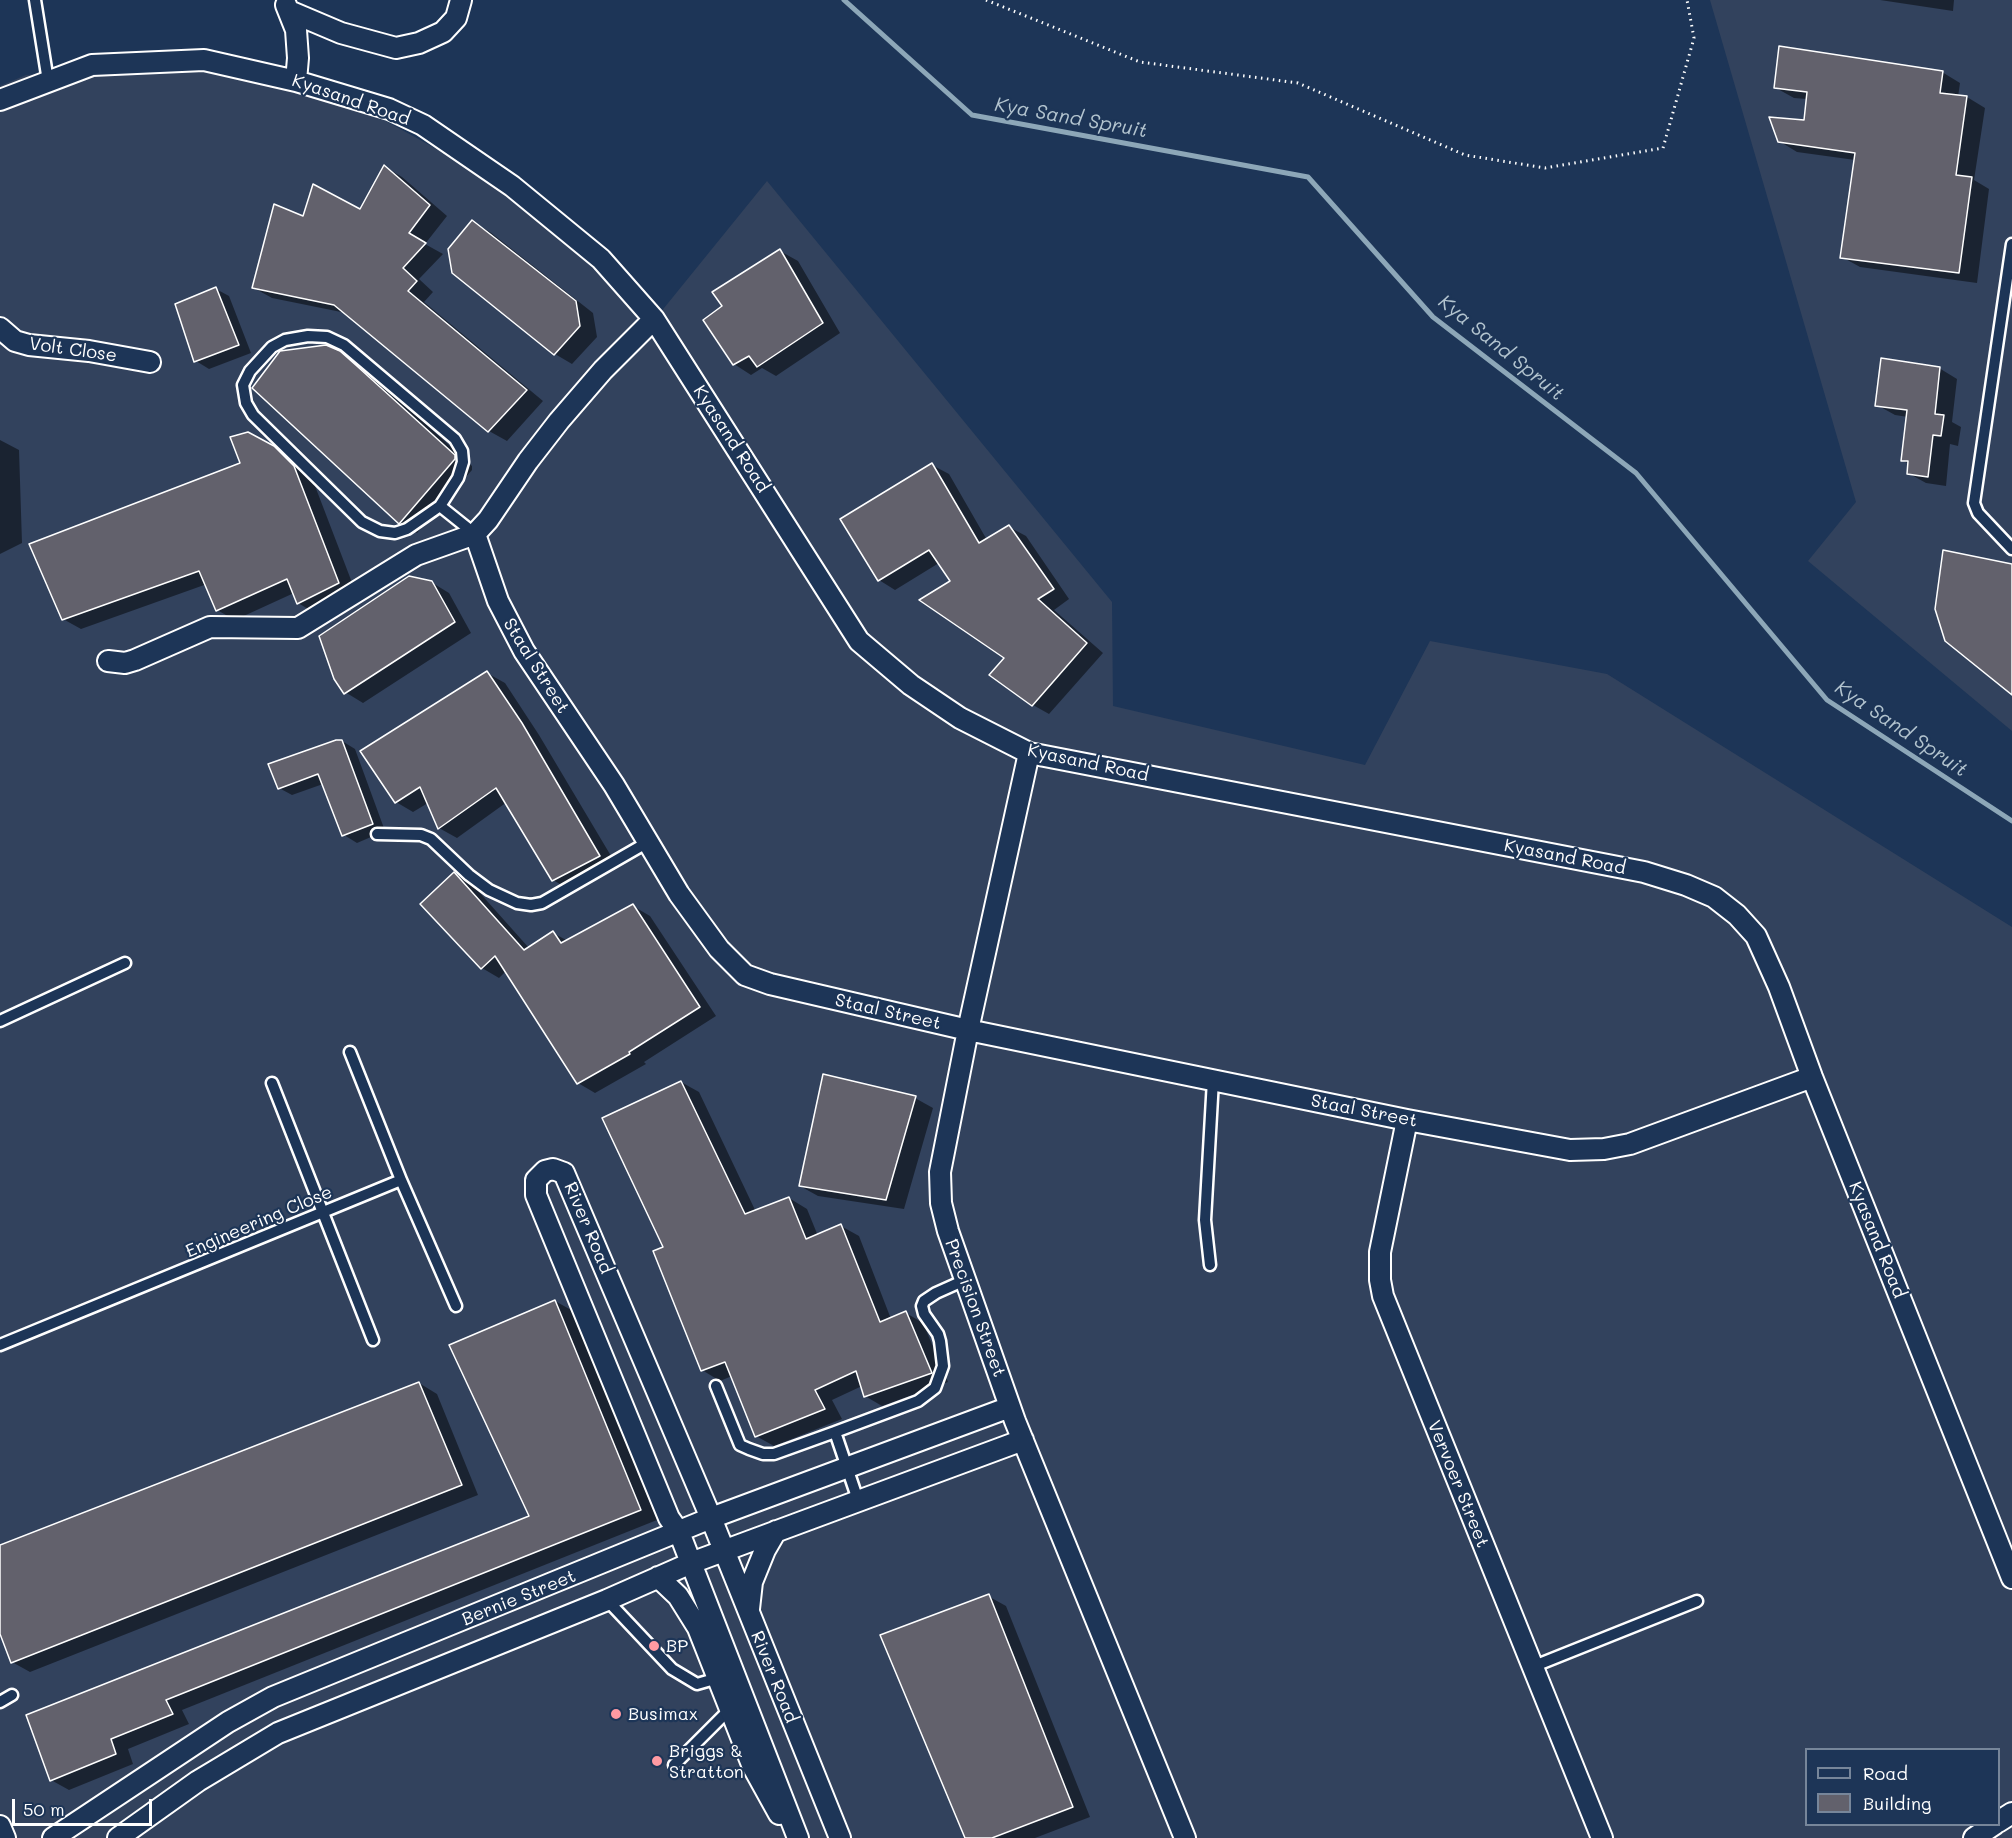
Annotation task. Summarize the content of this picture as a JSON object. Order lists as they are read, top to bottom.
{
  "streets": {
    "street": [
      "Kyasand Road",
      "Volt Close",
      "Staal Street",
      "River Road",
      "Precision Street",
      "Vervoer Street",
      "Bernie Street"
    ],
    "lane": ["Engineering Close"]
  },
  "crossings": [
    ["Kyasand Road", "Staal Street"],
    ["Kyasand Road", "Precision Street"],
    ["Staal Street", "Precision Street"],
    ["Staal Street", "Vervoer Street"],
    ["River Road", "Bernie Street"],
    ["Precision Street", "Bernie Street"]
  ],
  "water": ["Kya Sand Spruit"],
  "places": ["BP", "Busimax", "Briggs & Stratton"],
  "legend": ["Road", "Building"],
  "scale_bar": "50 m"
}
